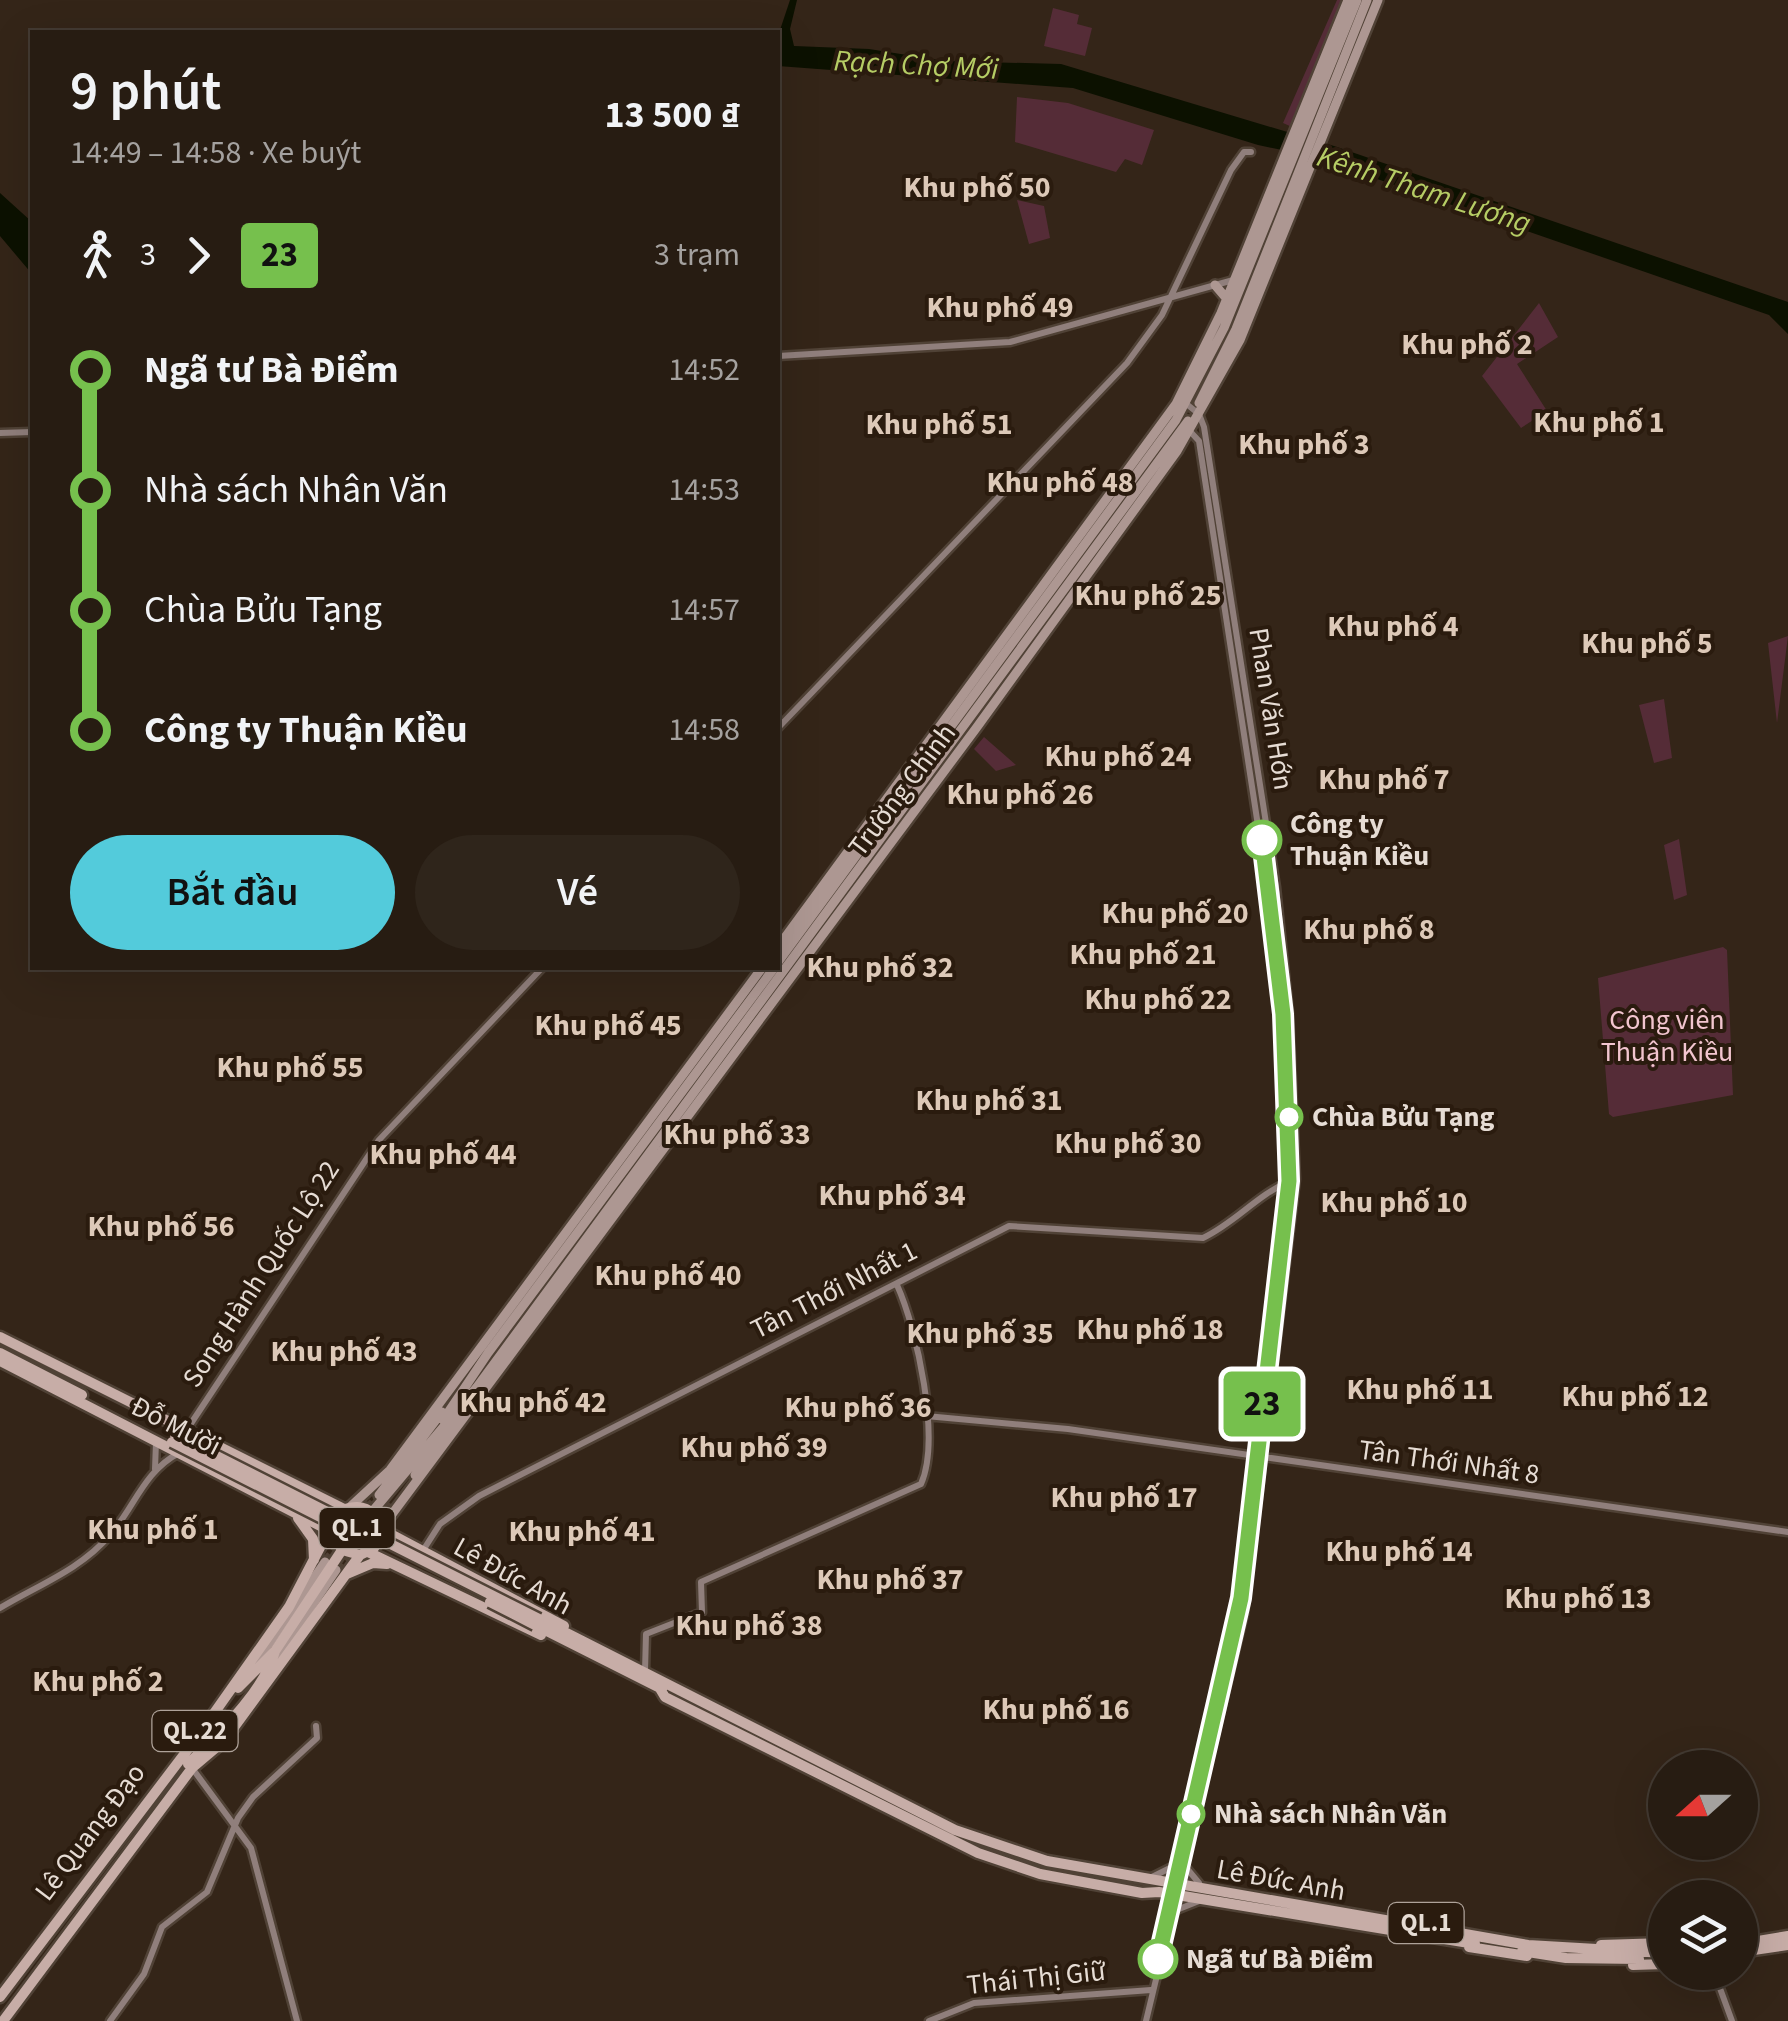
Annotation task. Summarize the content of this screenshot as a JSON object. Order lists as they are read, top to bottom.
{
  "streets": {
    "highway": [
      "Đỗ Mười",
      "QL.1",
      "Lê Đức Anh",
      "QL.22",
      "Lê Quang Đạo"
    ],
    "main road": ["Trường Chinh"],
    "street": [
      "Phan Văn Hớn",
      "Song Hành Quốc Lộ 22",
      "Tân Thới Nhất 1",
      "Tân Thới Nhất 8",
      "Thái Thị Giữ"
    ]
  },
  "crossings": [
    ["Phan Văn Hớn", "Trường Chinh"],
    ["Phan Văn Hớn", "Tân Thới Nhất 1"],
    ["Phan Văn Hớn", "Tân Thới Nhất 8"],
    ["Phan Văn Hớn", "Lê Đức Anh"],
    ["Phan Văn Hớn", "Thái Thị Giữ"],
    ["Trường Chinh", "Đỗ Mười"],
    ["Trường Chinh", "Lê Đức Anh"],
    ["Trường Chinh", "Lê Quang Đạo"],
    ["Song Hành Quốc Lộ 22", "Đỗ Mười"],
    ["Song Hành Quốc Lộ 22", "Lê Đức Anh"],
    ["Tân Thới Nhất 1", "Lê Đức Anh"],
    ["Đỗ Mười", "QL.1"],
    ["Đỗ Mười", "Lê Đức Anh"],
    ["Đỗ Mười", "Lê Quang Đạo"],
    ["Lê Đức Anh", "Lê Quang Đạo"]
  ],
  "districts": [
    "Khu phố 50",
    "Khu phố 49",
    "Khu phố 2",
    "Khu phố 1",
    "Khu phố 51",
    "Khu phố 3",
    "Khu phố 48",
    "Khu phố 25",
    "Khu phố 4",
    "Khu phố 5",
    "Khu phố 24",
    "Khu phố 7",
    "Khu phố 26",
    "Khu phố 20",
    "Khu phố 8",
    "Khu phố 21",
    "Khu phố 32",
    "Khu phố 22",
    "Khu phố 45",
    "Khu phố 55",
    "Khu phố 31",
    "Khu phố 33",
    "Khu phố 30",
    "Khu phố 44",
    "Khu phố 34",
    "Khu phố 10",
    "Khu phố 56",
    "Khu phố 40",
    "Khu phố 18",
    "Khu phố 35",
    "Khu phố 43",
    "Khu phố 11",
    "Khu phố 12",
    "Khu phố 42",
    "Khu phố 36",
    "Khu phố 39",
    "Khu phố 17",
    "Khu phố 1",
    "Khu phố 41",
    "Khu phố 14",
    "Khu phố 37",
    "Khu phố 13",
    "Khu phố 38",
    "Khu phố 2",
    "Khu phố 16"
  ],
  "water": ["Rạch Chợ Mới", "Kênh Tham Lương"],
  "parks": ["Công viên Thuận Kiều"],
  "places": [
    "Công ty Thuận Kiều",
    "Chùa Bửu Tạng",
    "Nhà sách Nhân Văn",
    "Ngã tư Bà Điểm"
  ],
  "lines": ["bus line 23"],
  "north": "left",
  "page": {
    "on_map": "23",
    "heading": ["9 phút", "14:49 – 14:58 · Xe buýt", "13 500 ₫"],
    "legs": ["3", "23", "3 trạm"],
    "list": [
      {
        "name": "Ngã tư Bà Điểm",
        "value": "14:52"
      },
      {
        "name": "Nhà sách Nhân Văn",
        "value": "14:53"
      },
      {
        "name": "Chùa Bửu Tạng",
        "value": "14:57"
      },
      {
        "name": "Công ty Thuận Kiều",
        "value": "14:58"
      }
    ],
    "buttons": ["Bắt đầu", "Vé"]
  }
}
